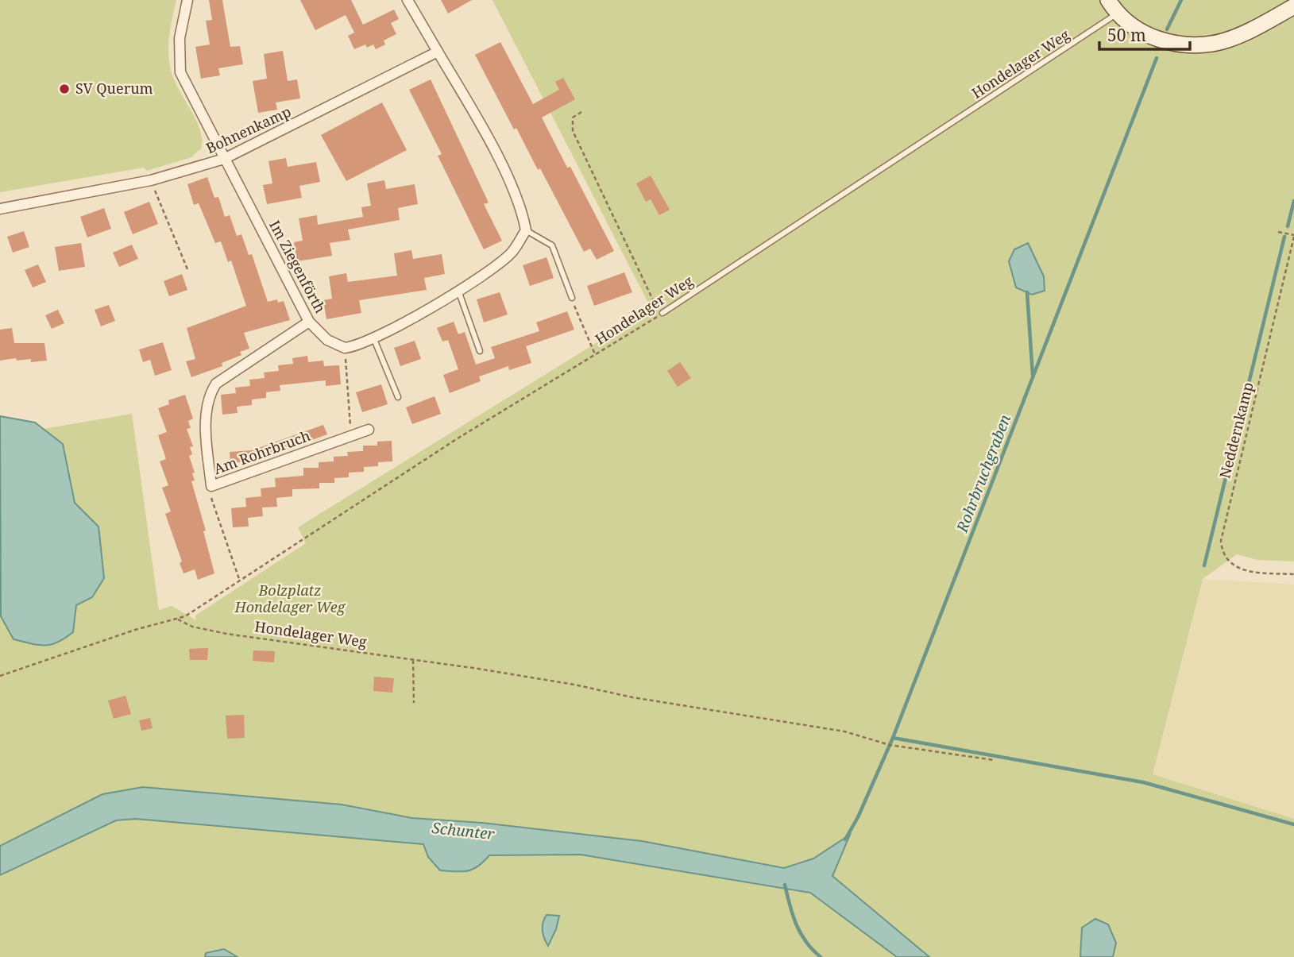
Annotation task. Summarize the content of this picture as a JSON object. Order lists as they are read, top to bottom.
{
  "streets": {
    "street": ["Bohnenkamp", "Im Ziegenförth", "Am Rohrbruch"],
    "lane": ["Hondelager Weg"],
    "path": ["Neddernkamp"]
  },
  "crossings": [
    ["Bohnenkamp", "Im Ziegenförth"],
    ["Im Ziegenförth", "Am Rohrbruch"]
  ],
  "water": ["Rohrbruchgraben", "Schunter"],
  "parks": ["Bolzplatz Hondelager Weg"],
  "places": ["SV Querum"],
  "scale_bar": "50 m"
}
